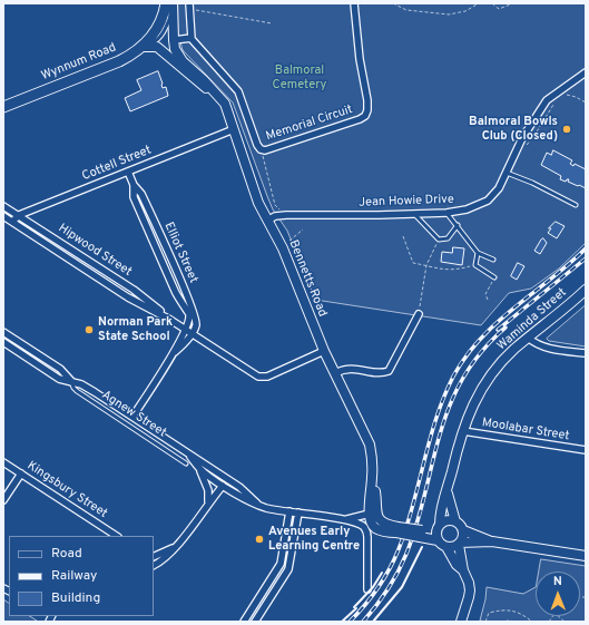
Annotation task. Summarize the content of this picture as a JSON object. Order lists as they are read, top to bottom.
{
  "streets": {
    "main road": ["Wynnum Road", "Bennetts Road", "Waminda Street"],
    "street": [
      "Memorial Circuit",
      "Cottell Street",
      "Jean Howie Drive",
      "Hipwood Street",
      "Elliot Street",
      "Agnew Street",
      "Moolabar Street",
      "Kingsbury Street"
    ]
  },
  "crossings": [
    ["Wynnum Road", "Bennetts Road"],
    ["Cottell Street", "Hipwood Street"],
    ["Cottell Street", "Elliot Street"],
    ["Cottell Street", "Bennetts Road"],
    ["Jean Howie Drive", "Bennetts Road"],
    ["Hipwood Street", "Elliot Street"],
    ["Hipwood Street", "Bennetts Road"],
    ["Bennetts Road", "Waminda Street"],
    ["Bennetts Road", "Agnew Street"],
    ["Waminda Street", "Moolabar Street"]
  ],
  "parks": ["Balmoral Cemetery"],
  "places": ["Balmoral Bowls Club (Closed)", "Norman Park State School", "Avenues Early Learning Centre"],
  "legend": ["Road", "Railway", "Building"],
  "north": "top"
}
